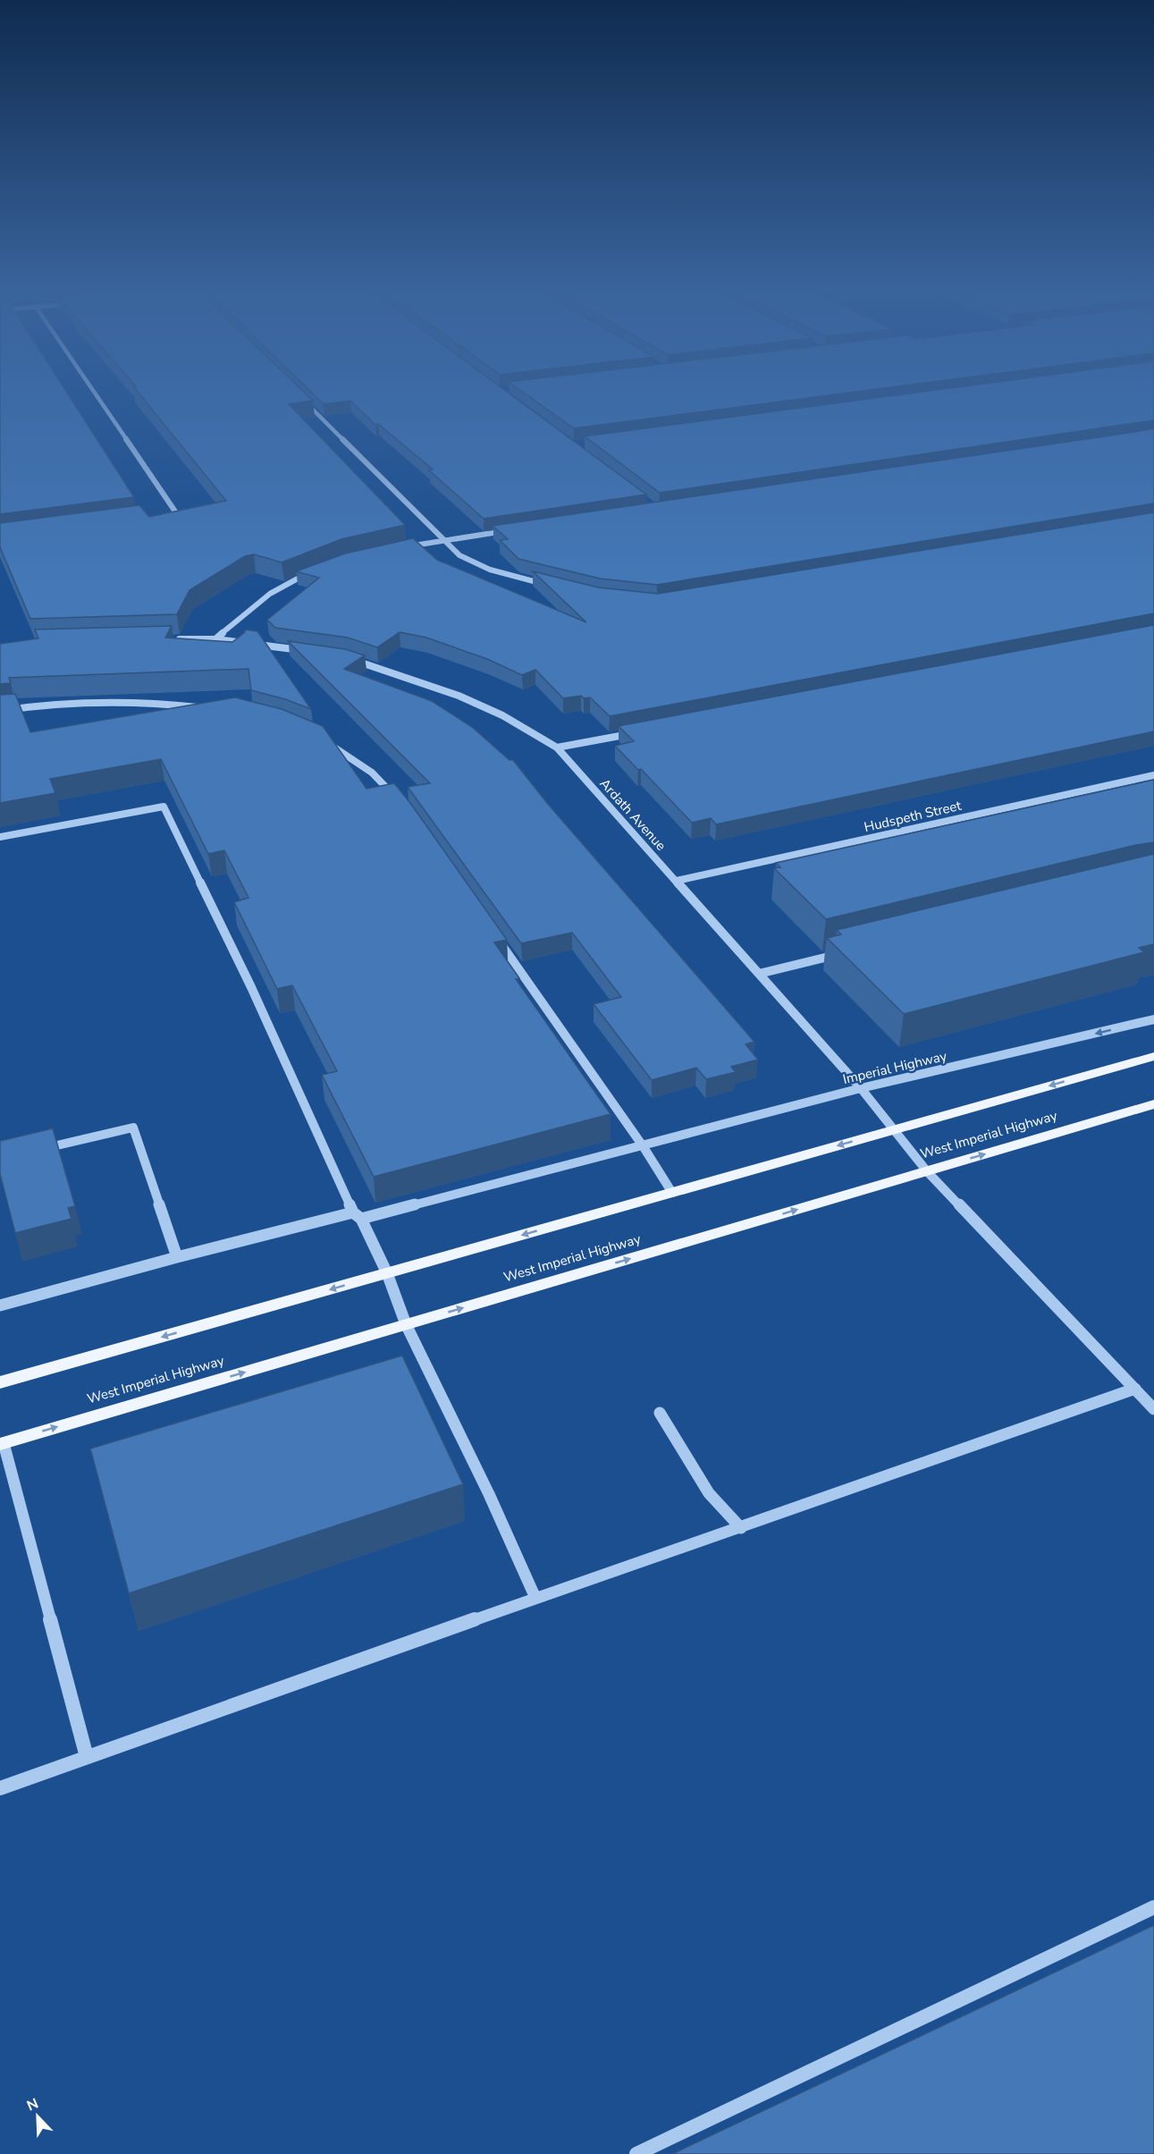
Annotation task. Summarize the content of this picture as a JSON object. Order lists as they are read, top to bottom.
{
  "streets": {
    "main road": ["West Imperial Highway"],
    "street": ["Ardath Avenue", "Hudspeth Street", "Imperial Highway"]
  },
  "crossings": [
    ["Ardath Avenue", "Hudspeth Street"],
    ["Ardath Avenue", "Imperial Highway"],
    ["Ardath Avenue", "West Imperial Highway"]
  ],
  "north": "top left"
}
